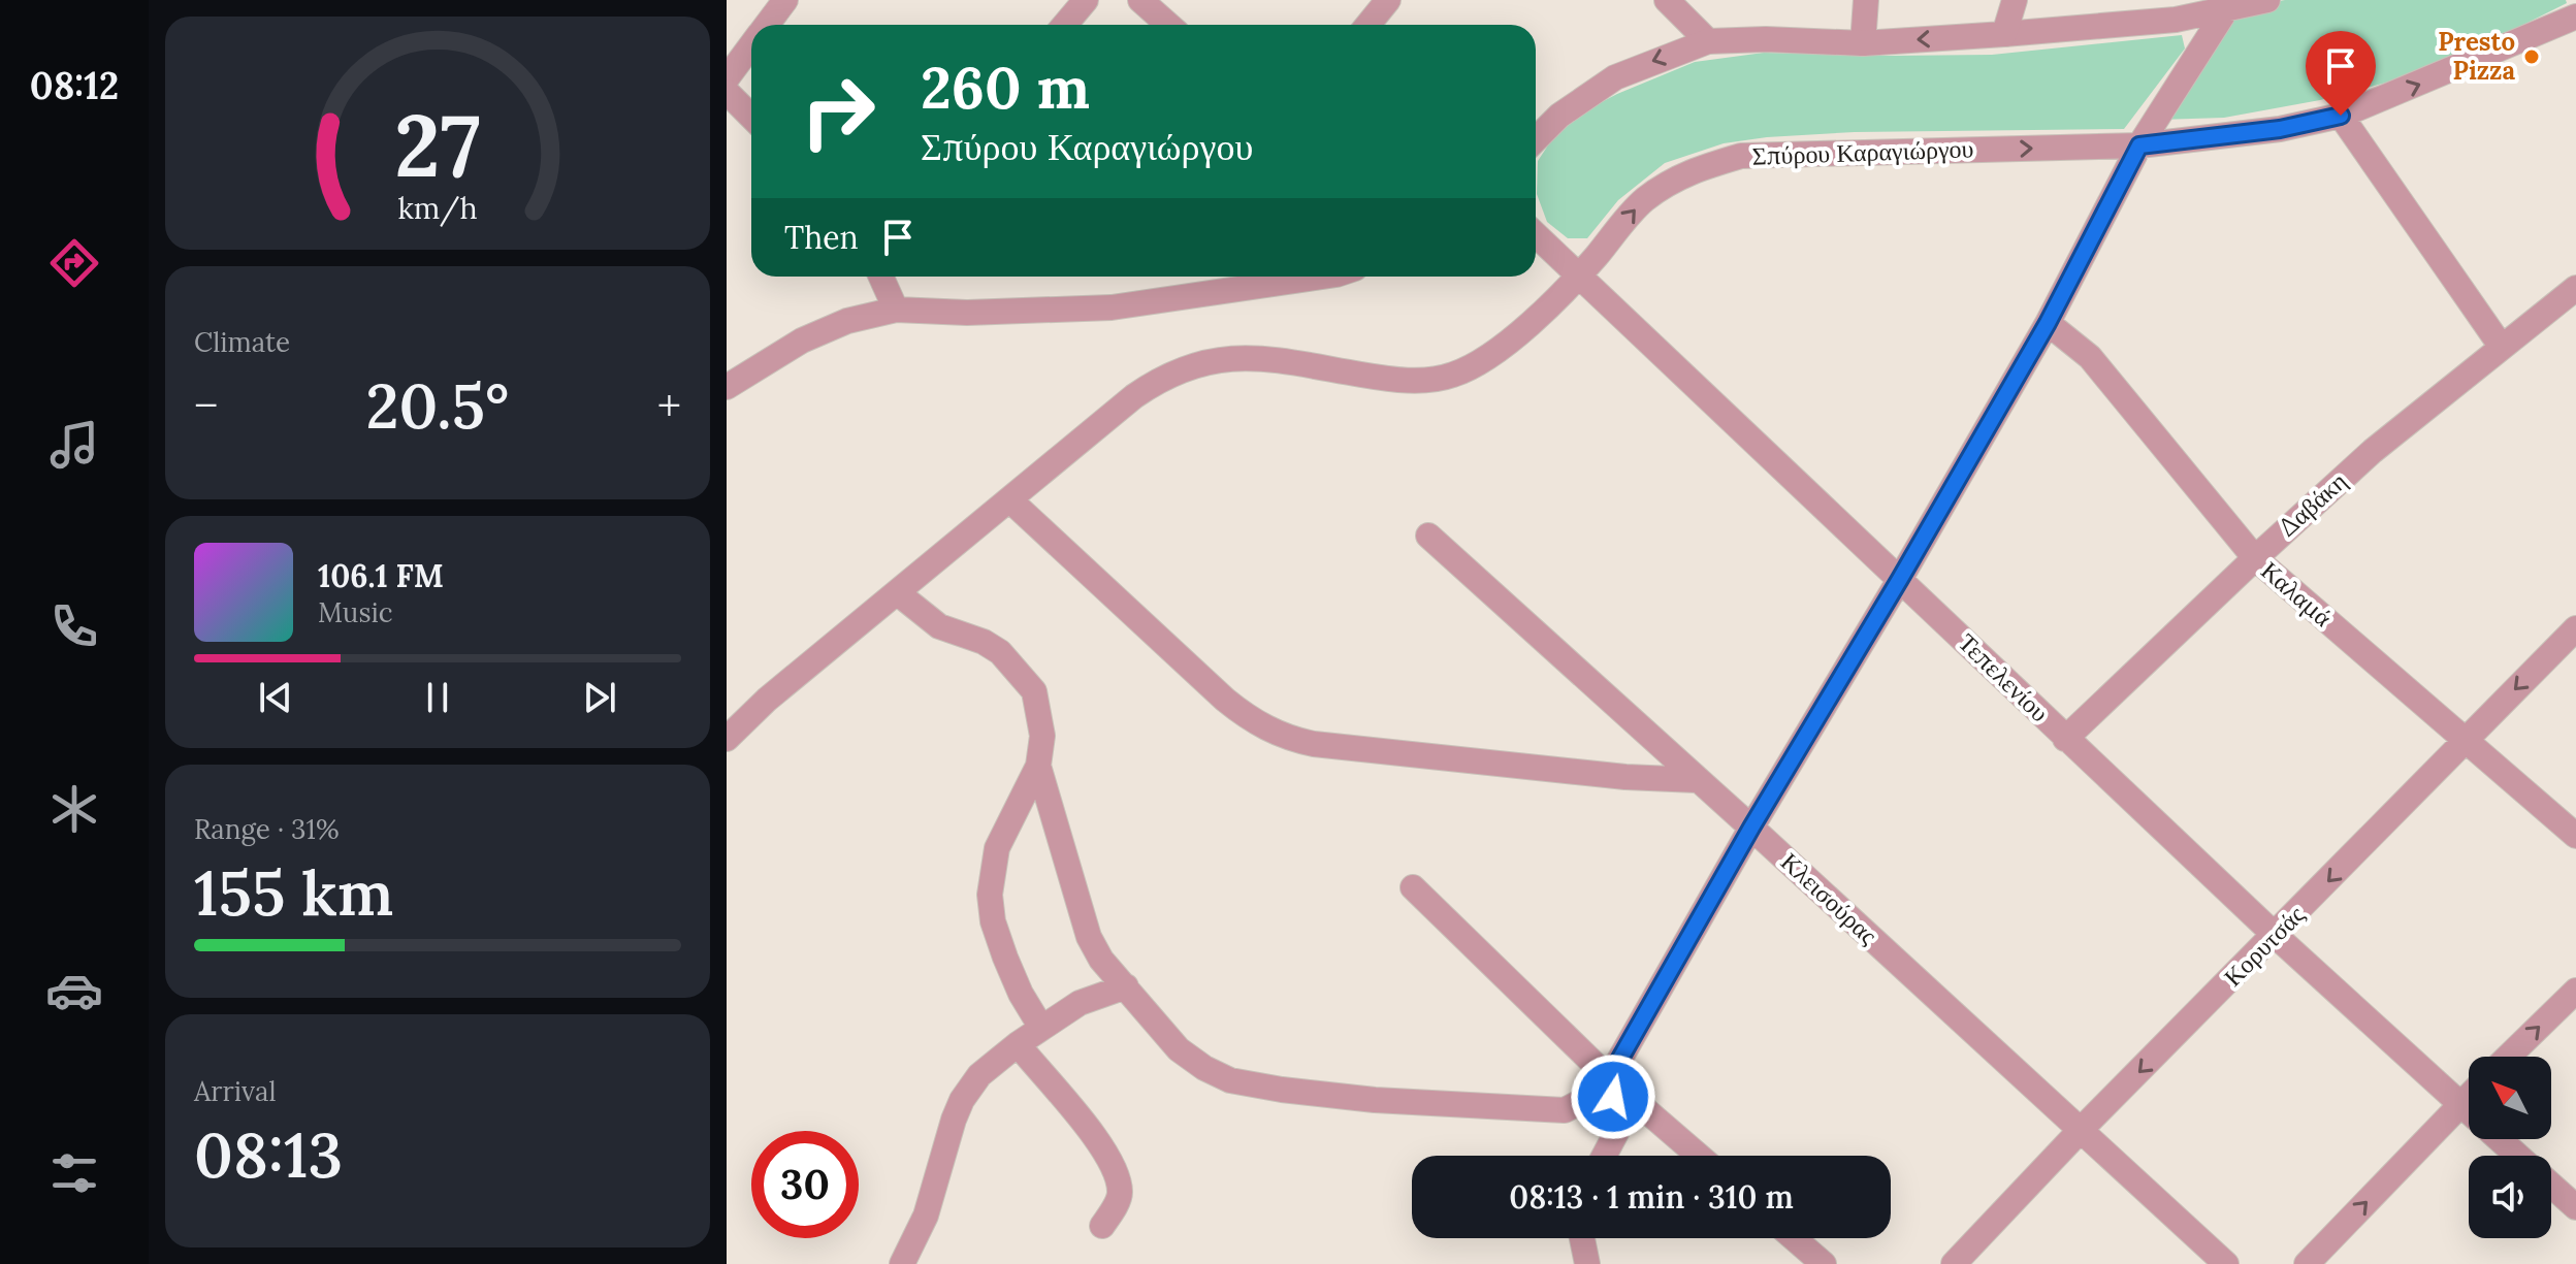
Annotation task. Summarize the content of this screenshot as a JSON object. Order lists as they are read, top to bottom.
{
  "streets": {
    "street": [
      "Σπύρου Καραγιώργου",
      "Δαβάκη",
      "Καλαμά",
      "Τεπελενίου",
      "Κλεισούρας",
      "Κορυτσάς"
    ]
  },
  "crossings": [
    ["Σπύρου Καραγιώργου", "Τεπελενίου"],
    ["Δαβάκη", "Καλαμά"],
    ["Δαβάκη", "Τεπελενίου"],
    ["Καλαμά", "Κορυτσάς"],
    ["Τεπελενίου", "Κορυτσάς"],
    ["Κλεισούρας", "Κορυτσάς"]
  ],
  "one_way": ["Κορυτσάς"],
  "places": ["Presto Pizza"],
  "north": "top left",
  "page": {
    "tabs": "08:12",
    "turn": ["260 m", "Σπύρου Καραγιώργου"],
    "then": "Then",
    "tile": [
      "Climate",
      ["Range · 31%", "155 km"],
      ["Arrival", "08:13"]
    ],
    "heat": ["−", "20.5°", "+"],
    "song": ["106.1 FM", "Music"],
    "limit": "30",
    "trip": "08:13 · 1 min · 310 m",
    "gauge": ["27", "km/h"]
  }
}
